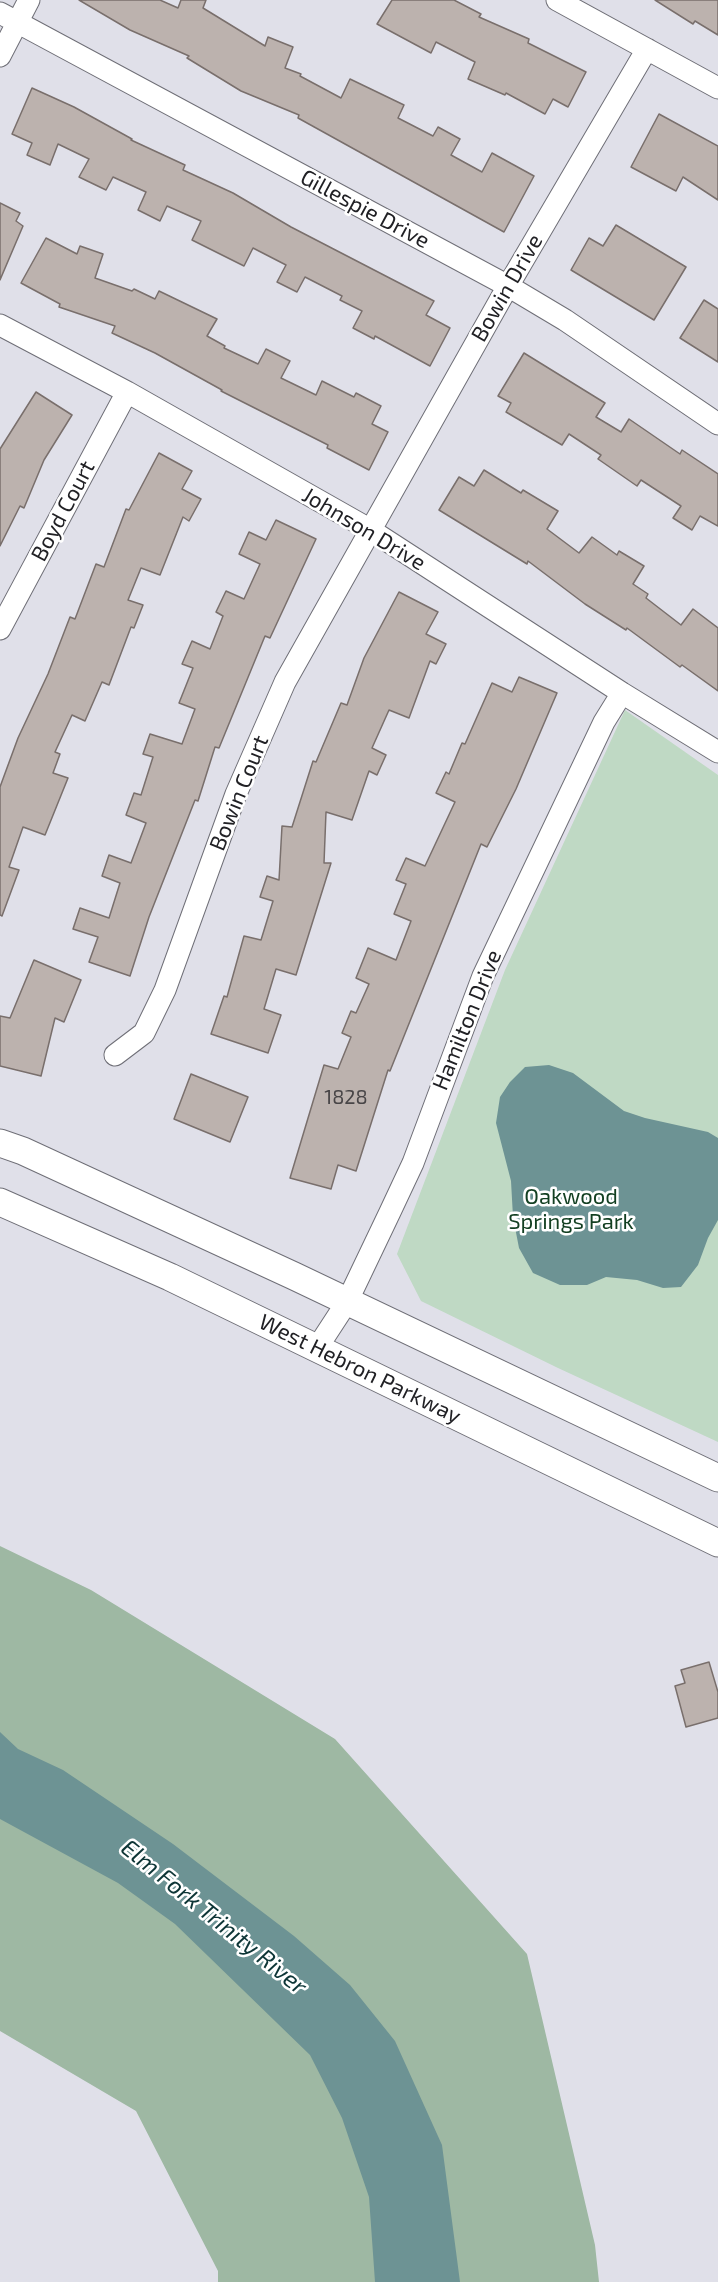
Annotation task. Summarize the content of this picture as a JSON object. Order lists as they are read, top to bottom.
{
  "streets": {
    "main road": ["West Hebron Parkway"],
    "street": [
      "Gillespie Drive",
      "Bowin Drive",
      "Boyd Court",
      "Johnson Drive",
      "Bowin Court",
      "Hamilton Drive"
    ]
  },
  "crossings": [
    ["Gillespie Drive", "Bowin Drive"],
    ["Bowin Drive", "Johnson Drive"],
    ["Bowin Drive", "Bowin Court"],
    ["Boyd Court", "Johnson Drive"],
    ["Johnson Drive", "Bowin Court"],
    ["Johnson Drive", "Hamilton Drive"],
    ["Hamilton Drive", "West Hebron Parkway"]
  ],
  "water": ["Elm Fork Trinity River"],
  "parks": ["Oakwood Springs Park"],
  "house_numbers": ["1828"]
}
